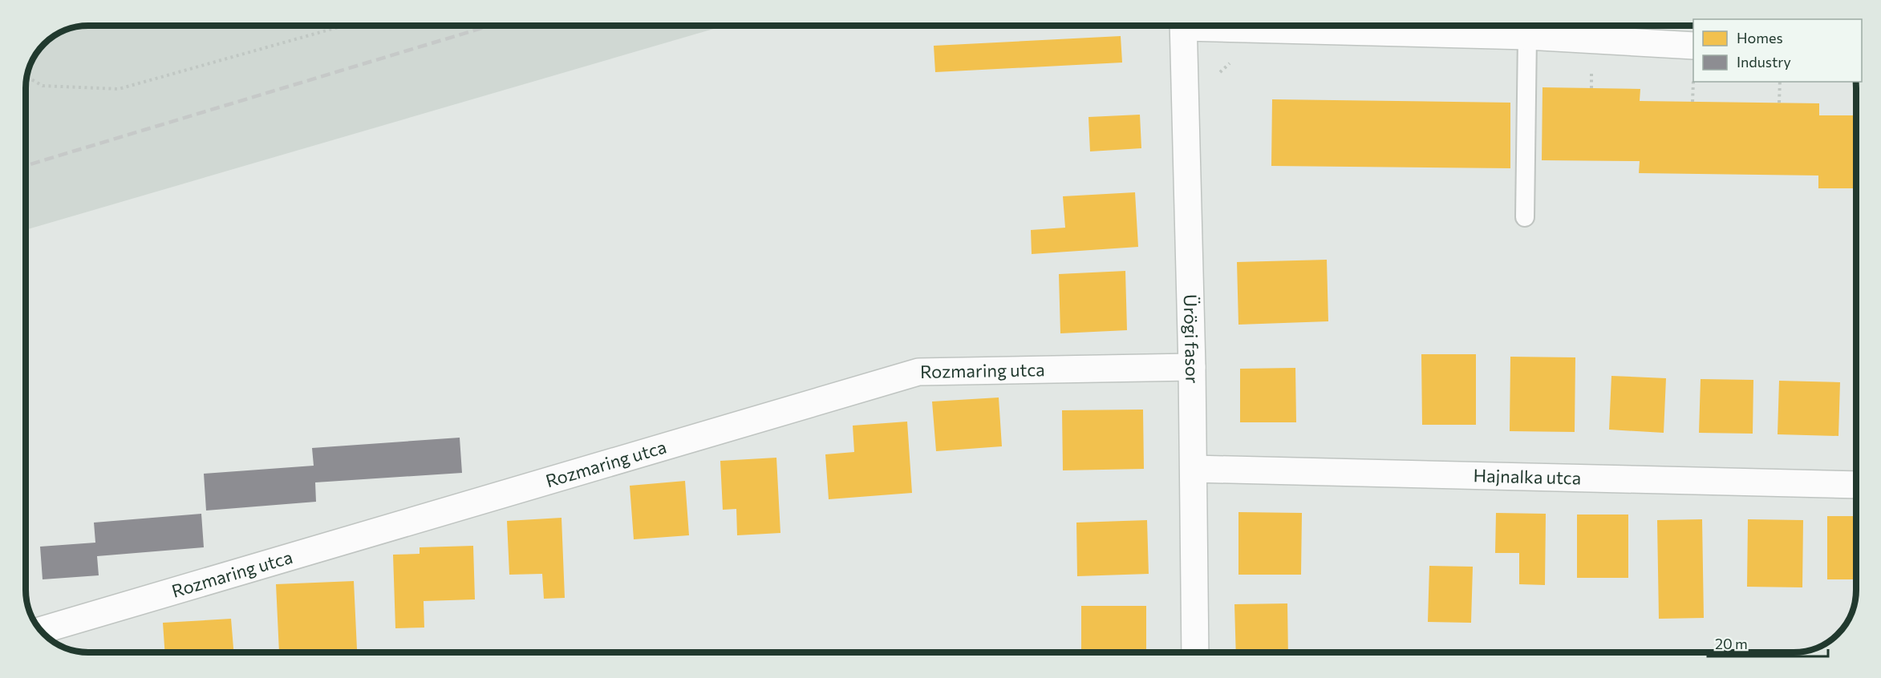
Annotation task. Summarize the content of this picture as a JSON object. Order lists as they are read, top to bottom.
{
  "streets": {
    "street": ["Ürögi fasor", "Rozmaring utca", "Hajnalka utca"]
  },
  "crossings": [
    ["Ürögi fasor", "Rozmaring utca"],
    ["Ürögi fasor", "Hajnalka utca"]
  ],
  "legend": ["Homes", "Industry"],
  "scale_bar": "20 m"
}
